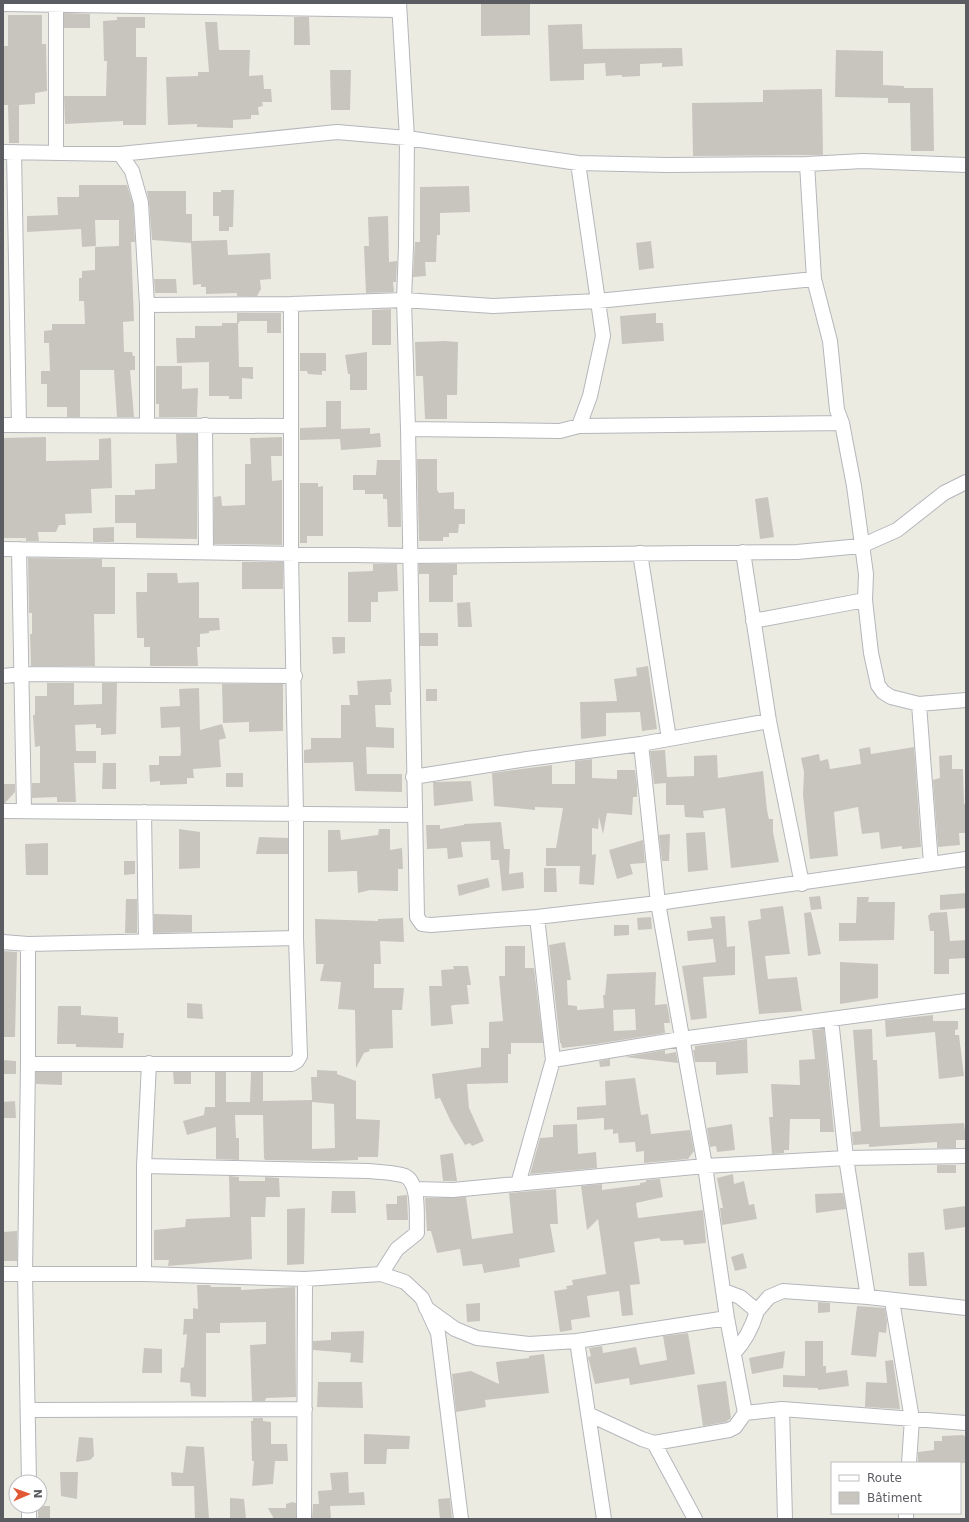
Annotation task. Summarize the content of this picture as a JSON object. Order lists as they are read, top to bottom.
{
  "legend": ["Route", "Bâtiment"],
  "north": "right"
}
